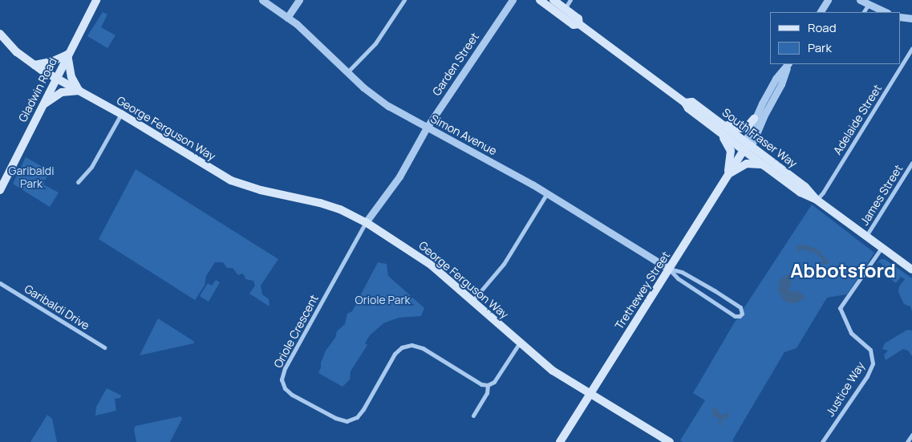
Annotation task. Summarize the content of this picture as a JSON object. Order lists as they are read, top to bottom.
{
  "streets": {
    "main road": [
      "Gladwin Road",
      "George Ferguson Way",
      "South Fraser Way",
      "Trethewey Street"
    ],
    "street": [
      "Garden Street",
      "Adelaide Street",
      "Simon Avenue",
      "James Street",
      "Garibaldi Drive",
      "Oriole Crescent",
      "Justice Way"
    ]
  },
  "crossings": [
    ["Garden Street", "George Ferguson Way"],
    ["Garden Street", "Simon Avenue"],
    ["Garden Street", "Oriole Crescent"],
    ["Gladwin Road", "George Ferguson Way"],
    ["Adelaide Street", "South Fraser Way"],
    ["George Ferguson Way", "Trethewey Street"],
    ["George Ferguson Way", "Oriole Crescent"],
    ["Simon Avenue", "Trethewey Street"],
    ["South Fraser Way", "James Street"],
    ["South Fraser Way", "Trethewey Street"],
    ["South Fraser Way", "Justice Way"]
  ],
  "districts": ["Abbotsford"],
  "parks": ["Garibaldi Park", "Oriole Park"],
  "legend": ["Road", "Park"]
}
